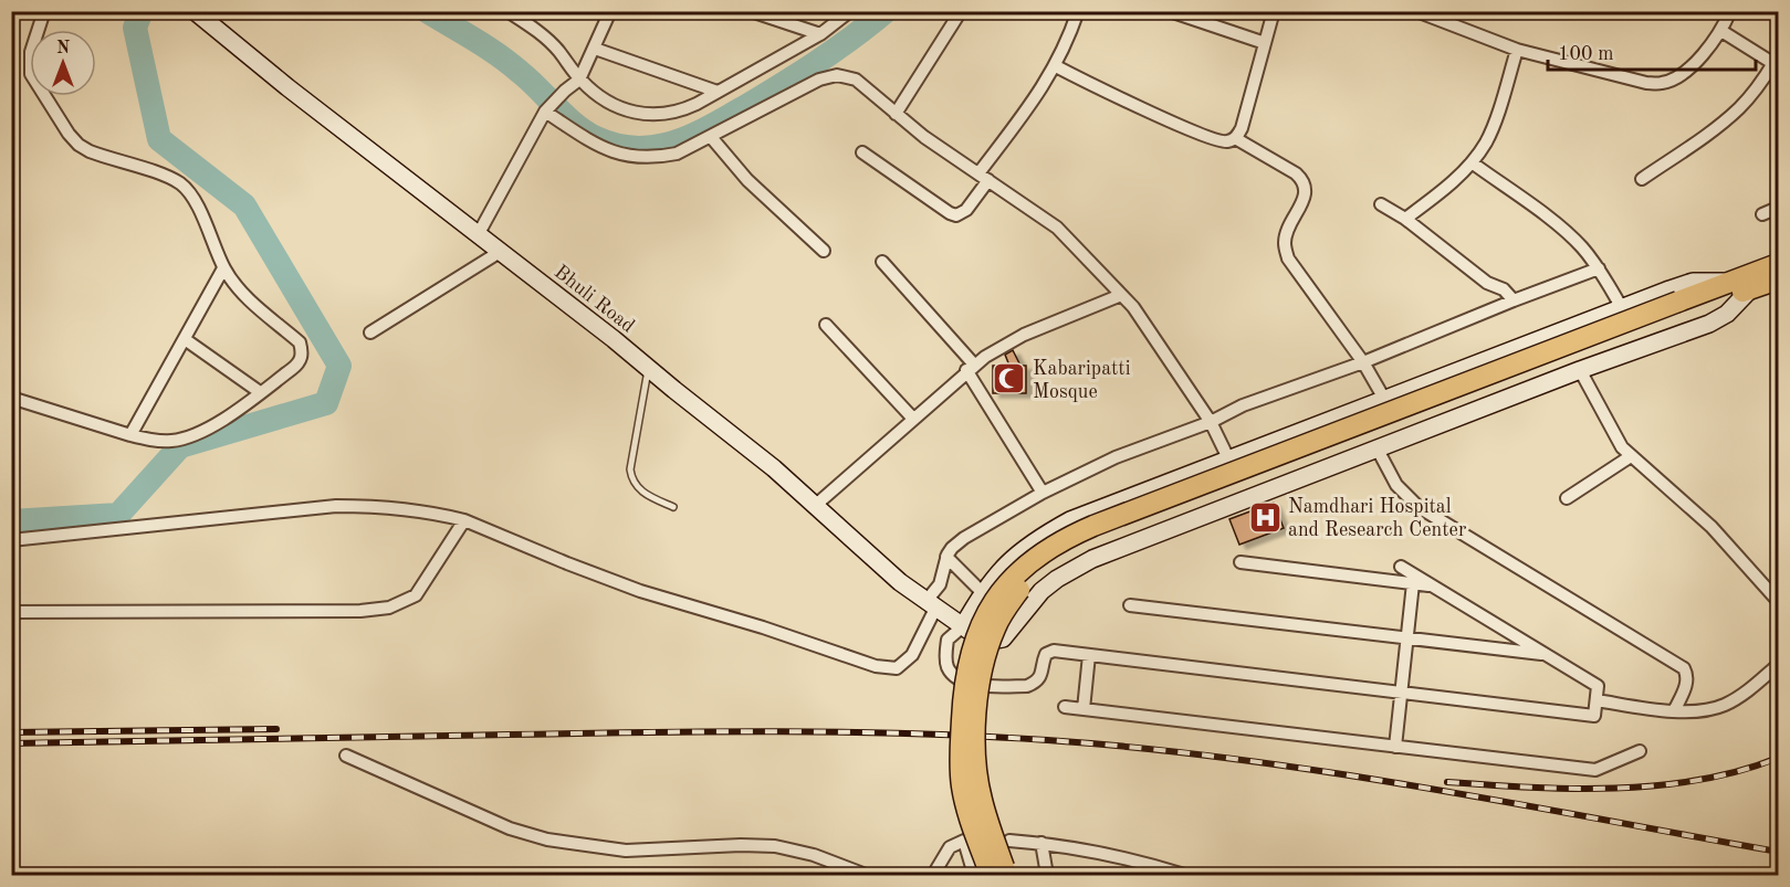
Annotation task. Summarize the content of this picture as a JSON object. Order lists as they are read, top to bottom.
{
  "streets": {
    "main road": ["Bhuli Road"]
  },
  "places": {
    "mosque": ["Kabaripatti Mosque"],
    "hospital": ["Namdhari Hospital and Research Center"]
  },
  "scale_bar": "100 m",
  "north": "top"
}
